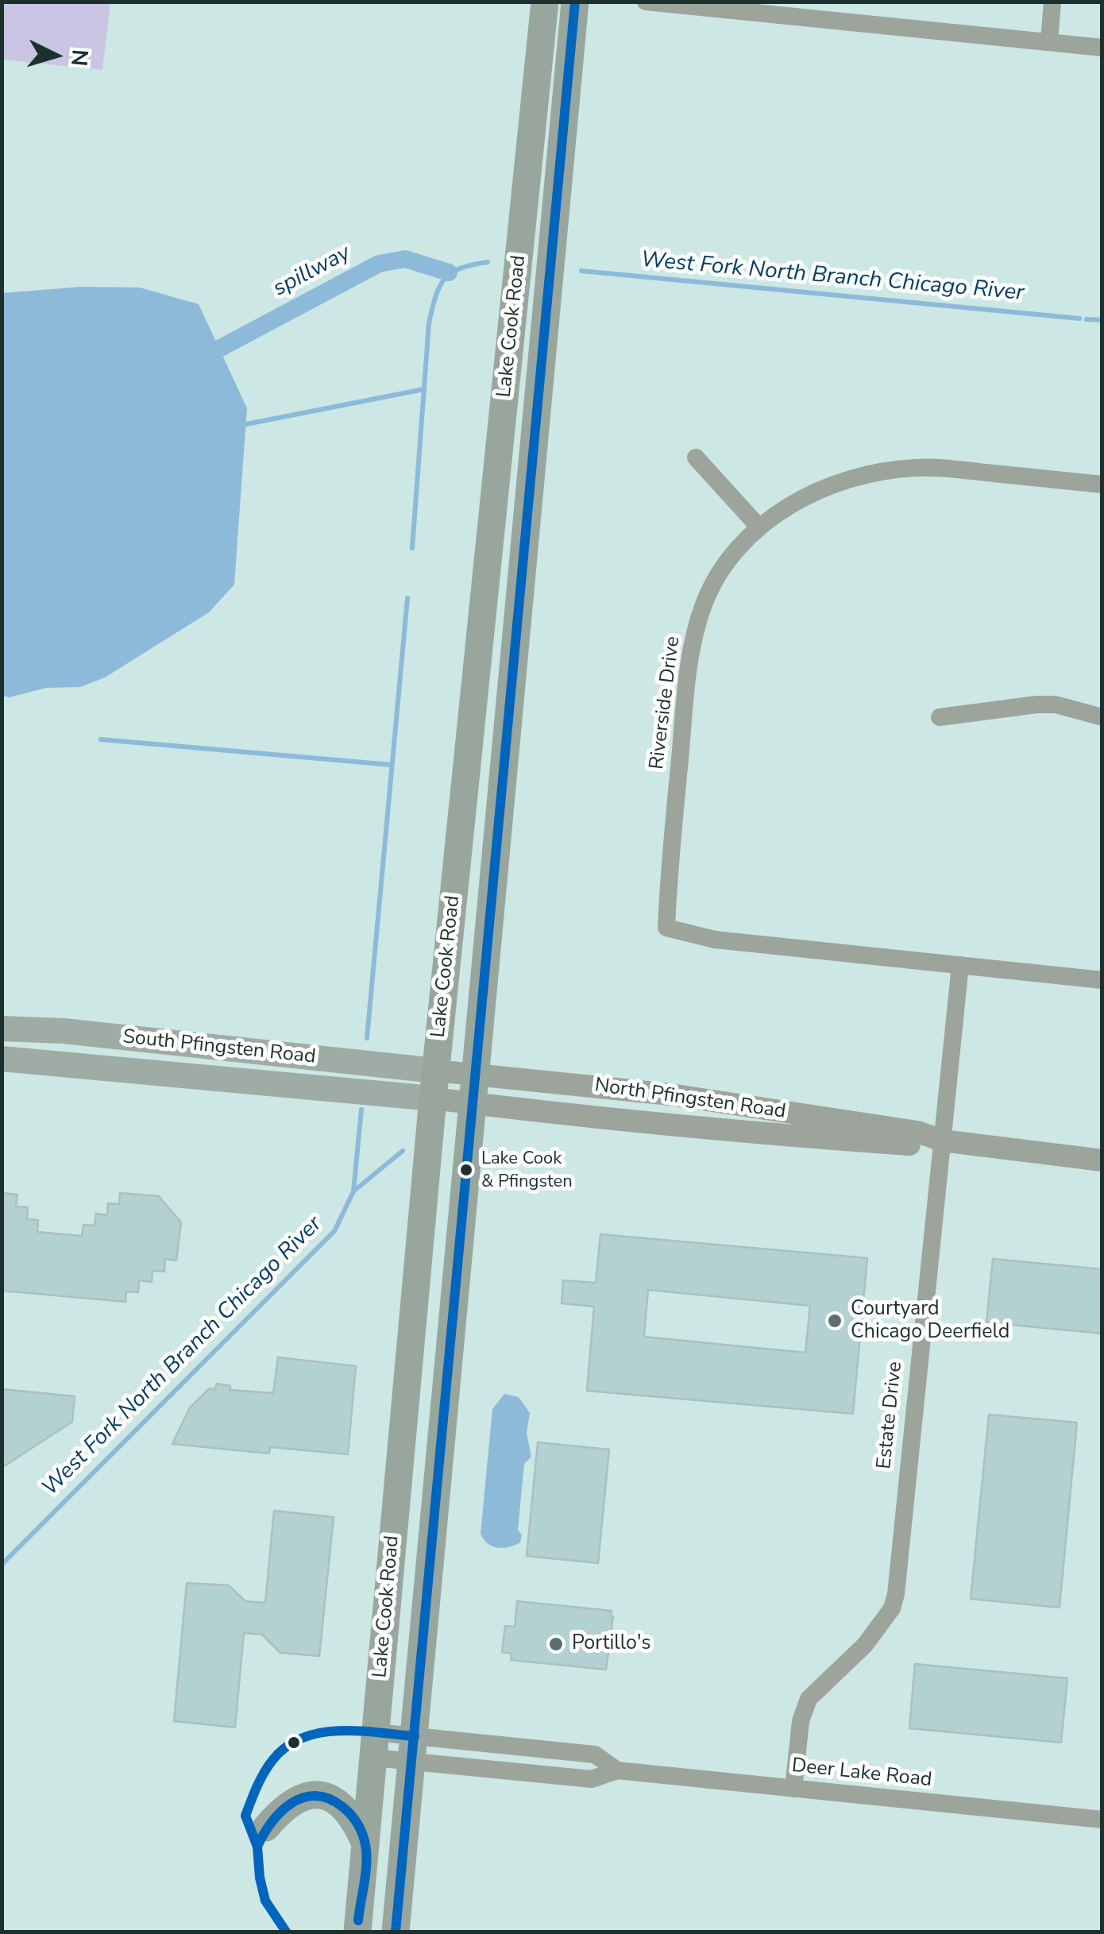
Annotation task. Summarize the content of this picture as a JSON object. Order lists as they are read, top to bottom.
{
  "streets": {
    "main road": ["Lake Cook Road", "South Pfingsten Road"],
    "street": [
      "Riverside Drive",
      "North Pfingsten Road",
      "Estate Drive",
      "Deer Lake Road"
    ]
  },
  "crossings": [
    ["Lake Cook Road", "South Pfingsten Road"],
    ["Lake Cook Road", "North Pfingsten Road"],
    ["Lake Cook Road", "Deer Lake Road"],
    ["Riverside Drive", "Estate Drive"],
    ["South Pfingsten Road", "North Pfingsten Road"],
    ["North Pfingsten Road", "Estate Drive"],
    ["Estate Drive", "Deer Lake Road"]
  ],
  "water": ["spillway", "West Fork North Branch Chicago River"],
  "places": ["Lake Cook & Pfingsten", "Courtyard Chicago Deerfield", "Portillo's"],
  "north": "right"
}
